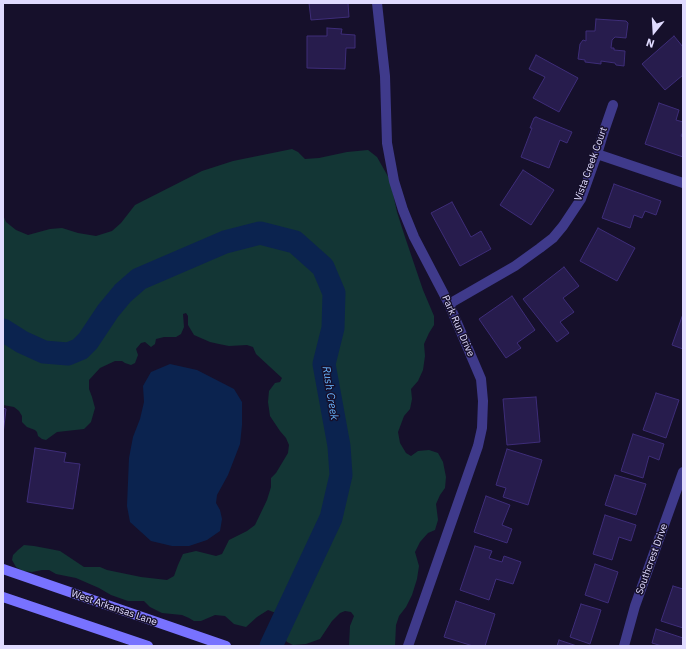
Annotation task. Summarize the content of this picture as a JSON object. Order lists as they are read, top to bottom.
{
  "streets": {
    "main road": ["West Arkansas Lane"],
    "street": ["Vista Creek Court", "Park Run Drive", "Southcrest Drive"]
  },
  "crossings": [
    ["Vista Creek Court", "Park Run Drive"]
  ],
  "water": ["Rush Creek"],
  "north": "bottom"
}
